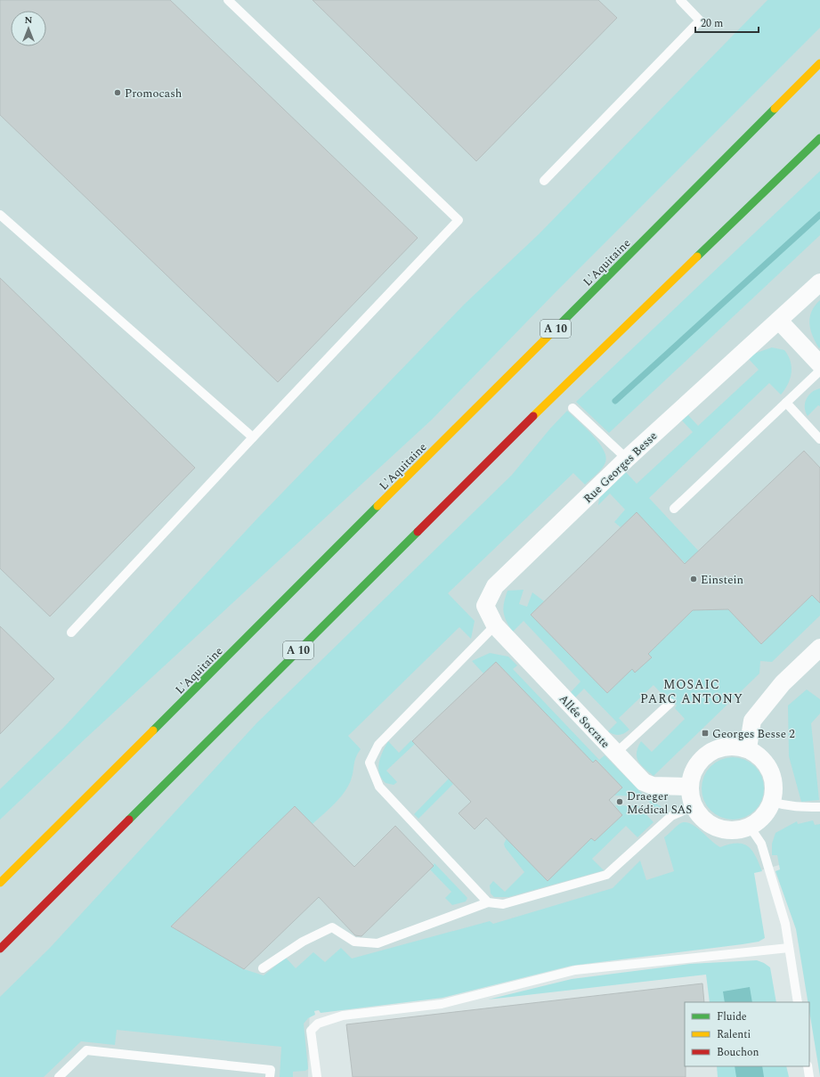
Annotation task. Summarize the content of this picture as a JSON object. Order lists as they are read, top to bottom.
{
  "streets": {
    "highway": ["L'Aquitaine", "A 10"],
    "street": ["Rue Georges Besse", "Allée Socrate"]
  },
  "crossings": [
    ["Rue Georges Besse", "Allée Socrate"]
  ],
  "districts": ["MOSAIC PARC ANTONY"],
  "places": {
    "other": ["Promocash", "Einstein", "Draeger Médical SAS"],
    "transit": ["Georges Besse 2"]
  },
  "legend": ["Fluide", "Ralenti", "Bouchon"],
  "scale_bar": "20 m",
  "north": "top"
}
